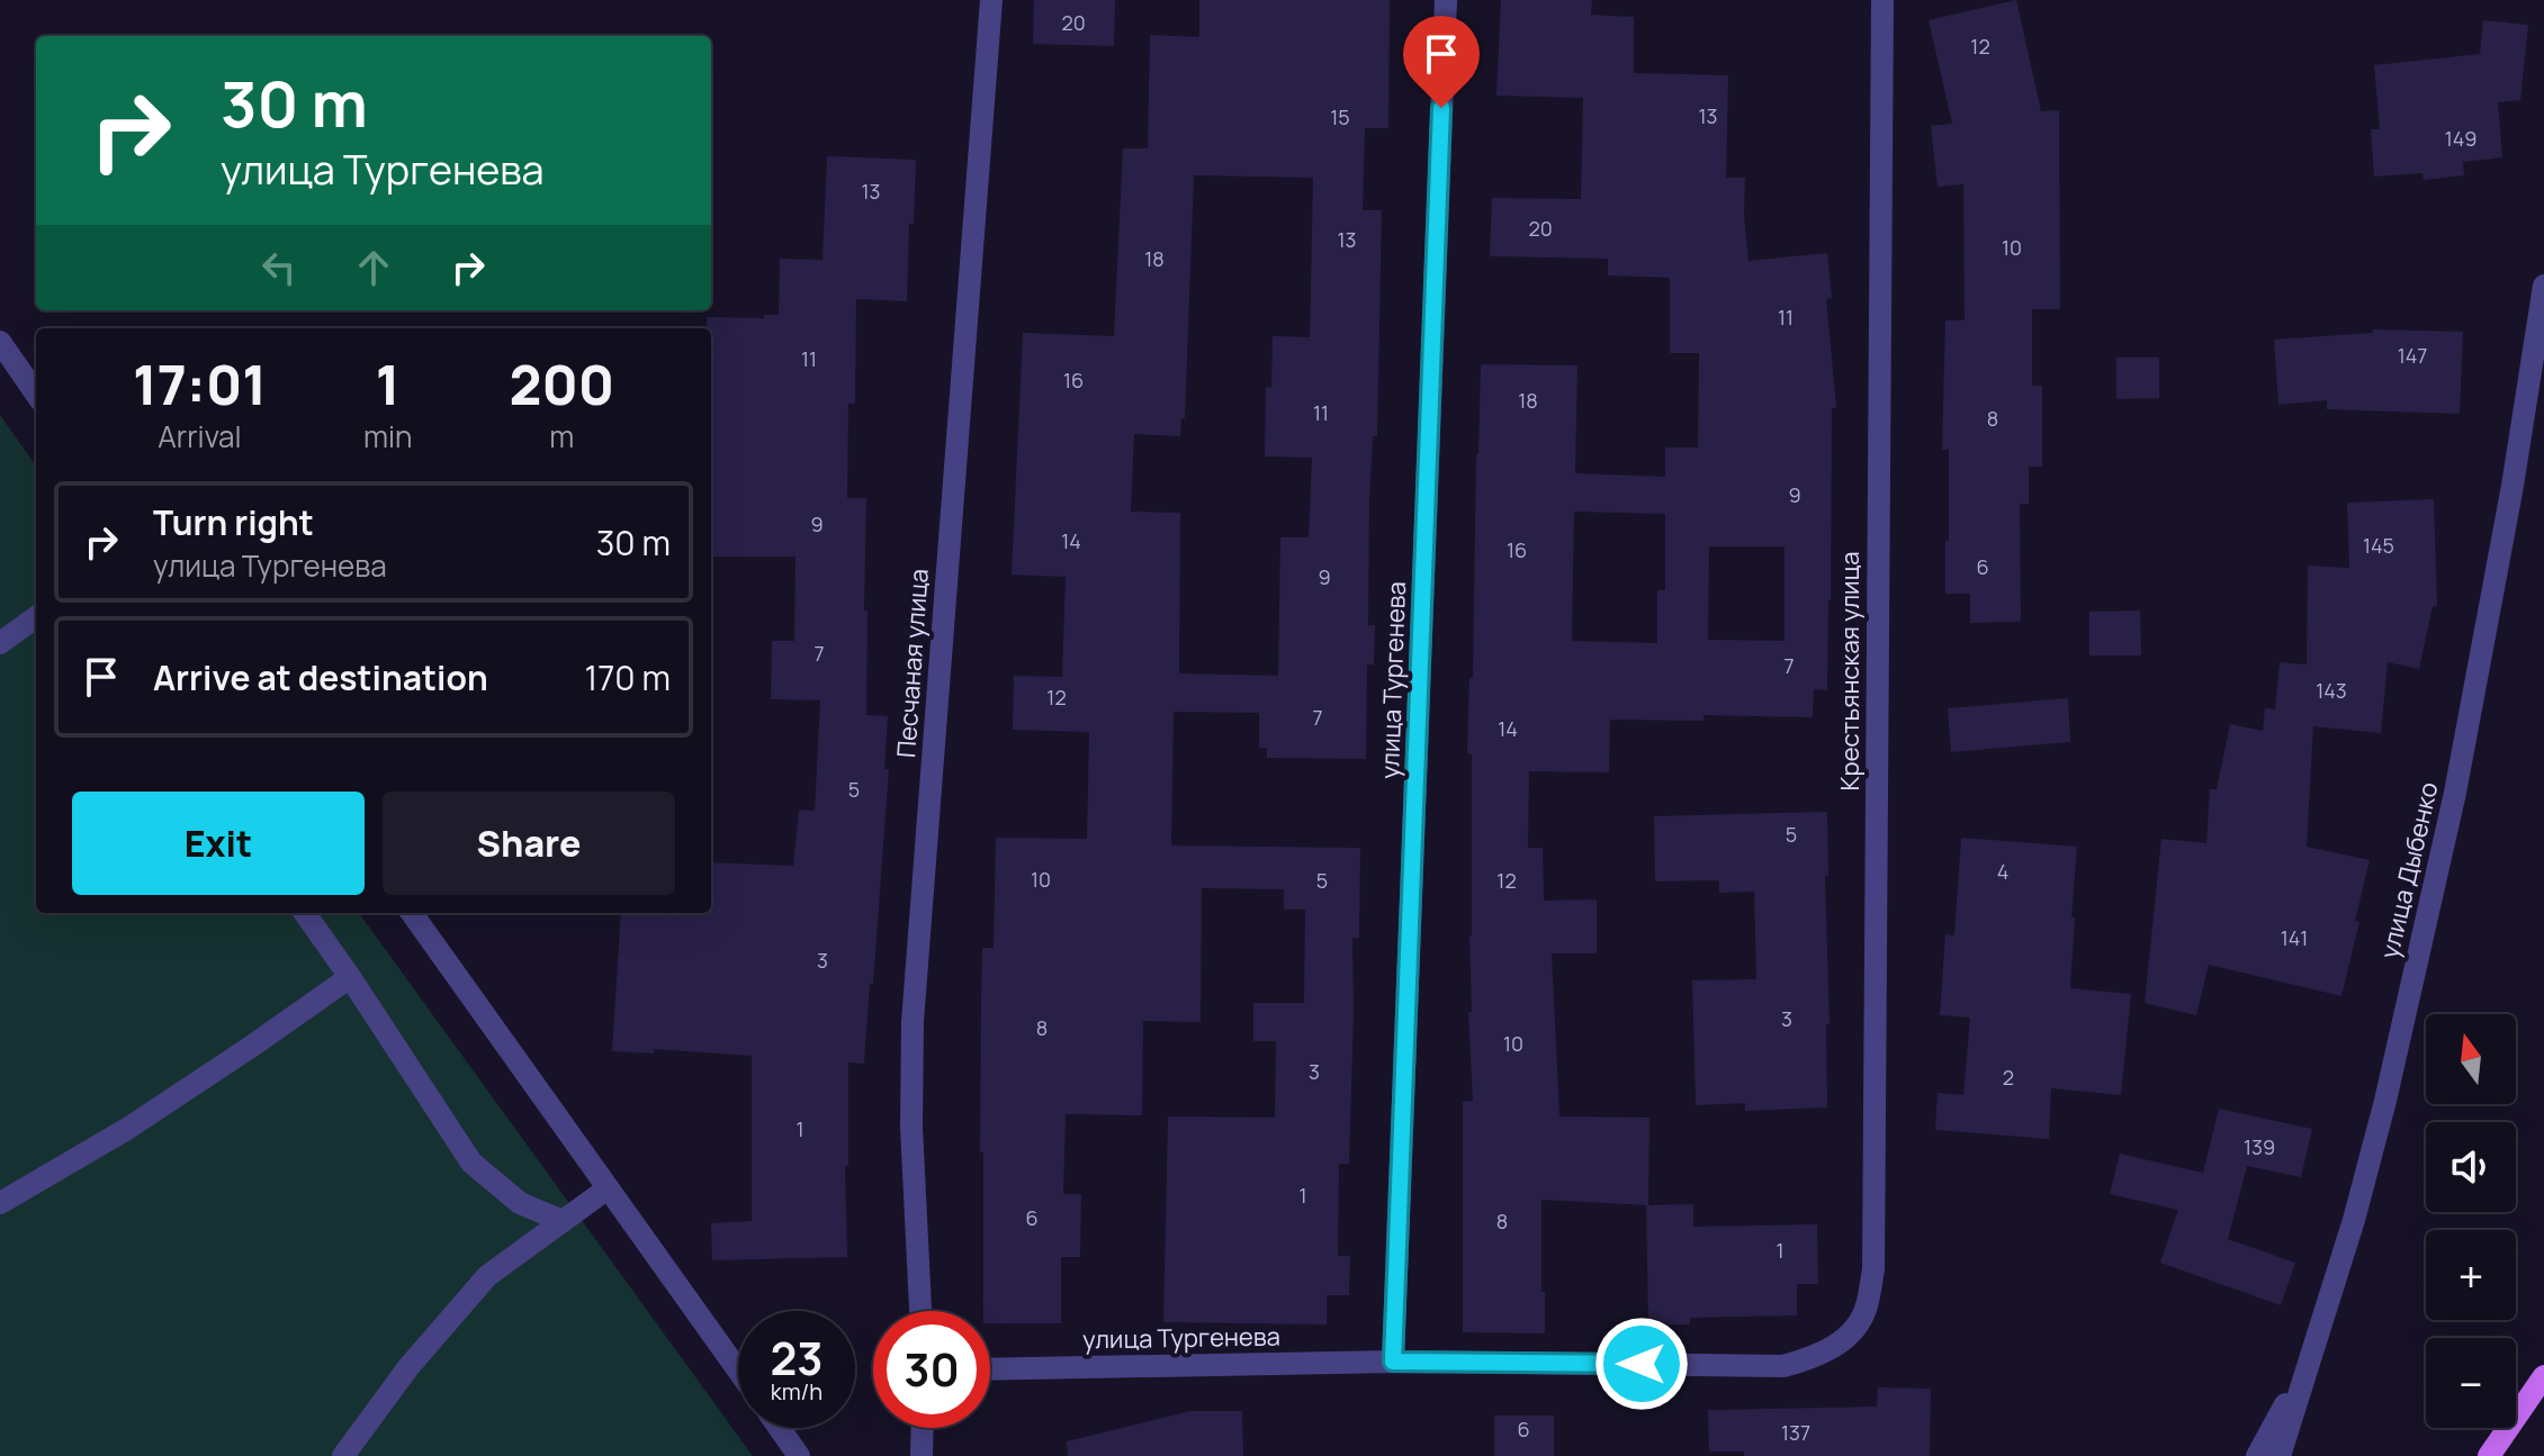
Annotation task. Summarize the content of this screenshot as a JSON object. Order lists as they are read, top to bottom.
{
  "streets": {
    "street": [
      "Песчаная улица",
      "Крестьянская улица",
      "улица Тургенева",
      "улица Дыбенко"
    ]
  },
  "crossings": [
    ["Крестьянская улица", "улица Тургенева"]
  ],
  "house_numbers": [
    "20",
    "12",
    "13",
    "15",
    "149",
    "13",
    "20",
    "13",
    "10",
    "18",
    "11",
    "147",
    "11",
    "16",
    "18",
    "11",
    "8",
    "9",
    "9",
    "14",
    "145",
    "16",
    "6",
    "9",
    "7",
    "7",
    "143",
    "12",
    "7",
    "14",
    "5",
    "5",
    "4",
    "10",
    "5",
    "12",
    "141",
    "3",
    "3",
    "8",
    "10",
    "3",
    "2",
    "1",
    "139",
    "1",
    "6",
    "8",
    "1",
    "6",
    "137"
  ],
  "north": "top",
  "page": {
    "turn": ["30 m", "улица Тургенева"],
    "eta": [
      "17:01",
      "Arrival",
      "1",
      "min",
      "200",
      "m"
    ],
    "list": [
      {
        "name": "Turn right",
        "note": "улица Тургенева",
        "value": "30 m"
      },
      {
        "name": "Arrive at destination",
        "value": "170 m"
      }
    ],
    "buttons": ["Exit", "Share"],
    "map_buttons": ["+", "−"],
    "speed": "23 km/h",
    "limit": "30"
  }
}
